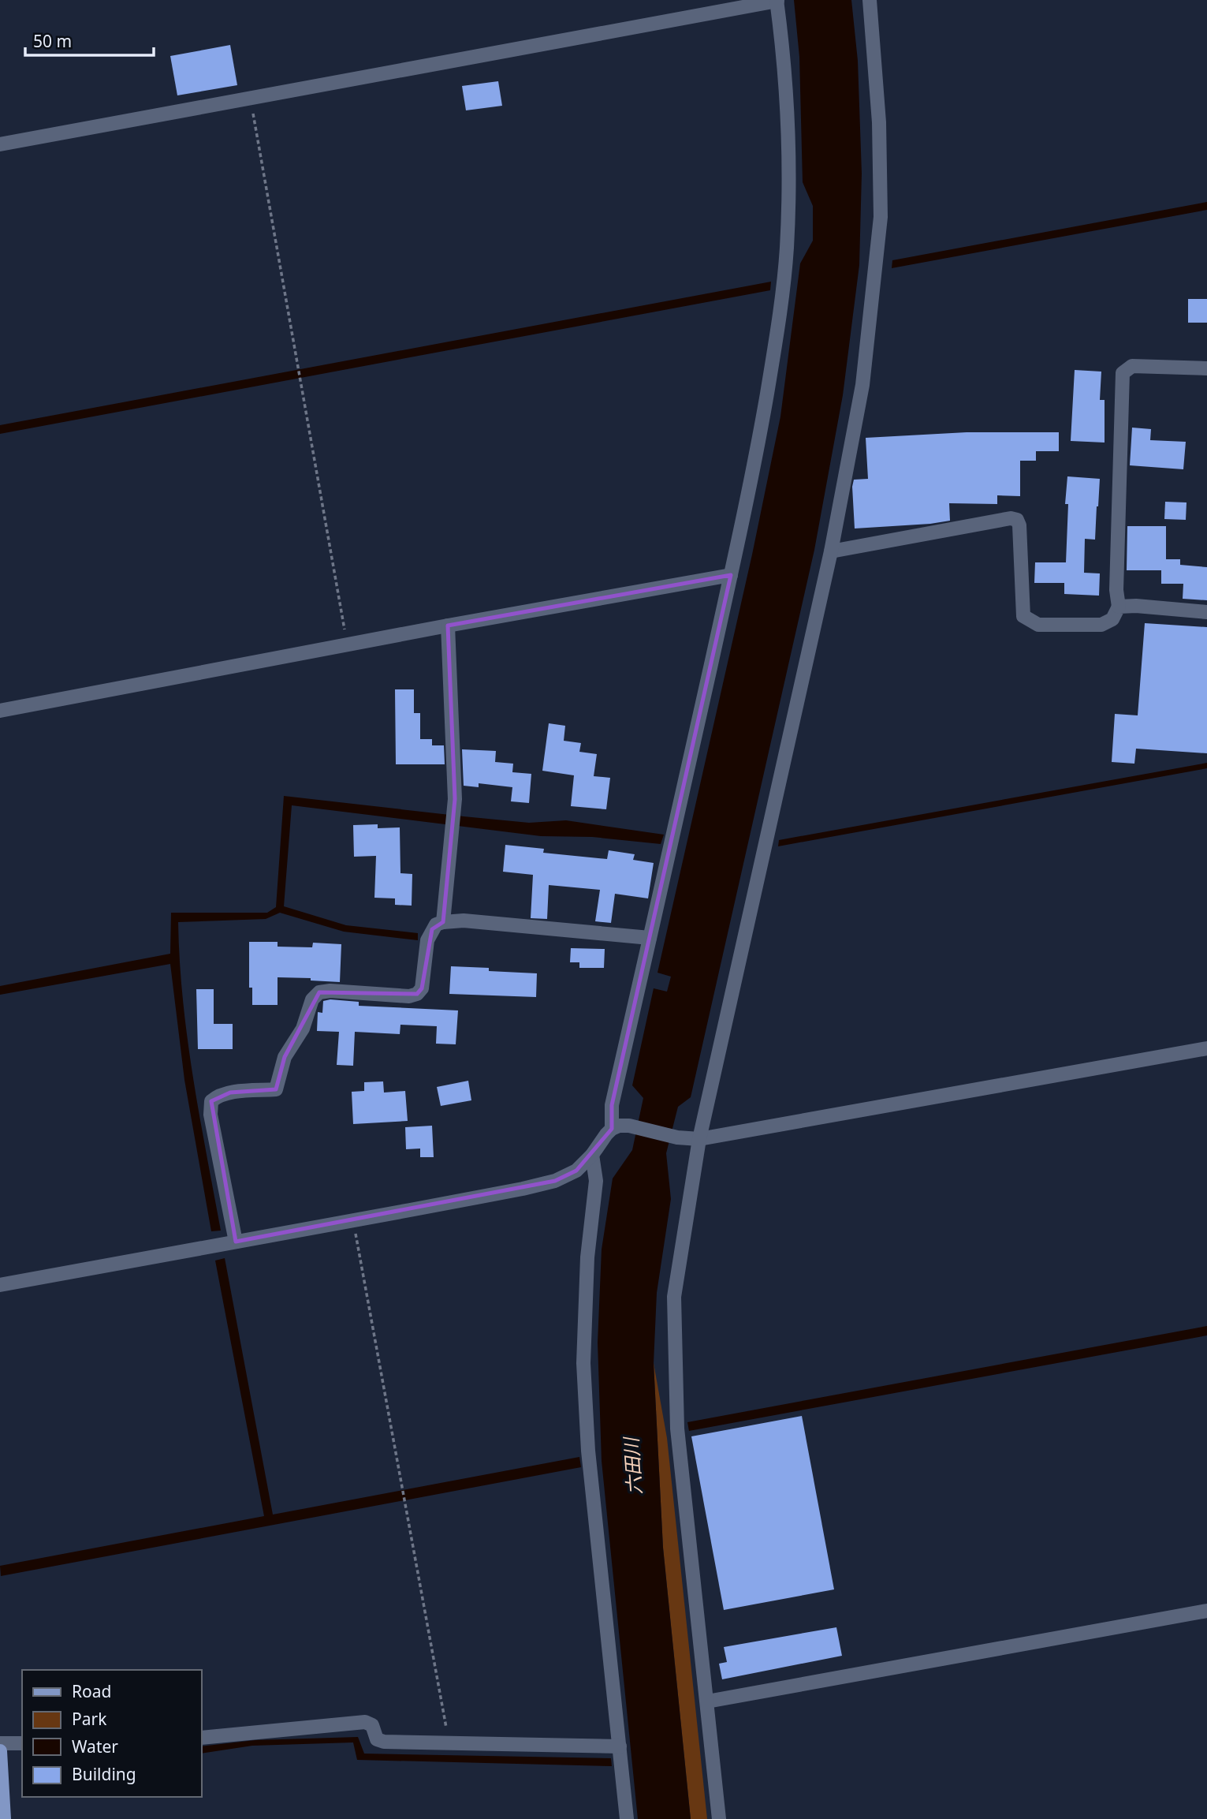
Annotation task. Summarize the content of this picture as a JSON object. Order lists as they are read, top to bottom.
{
  "water": ["六田川"],
  "legend": [
    "Road",
    "Park",
    "Water",
    "Building"
  ],
  "scale_bar": "50 m"
}
